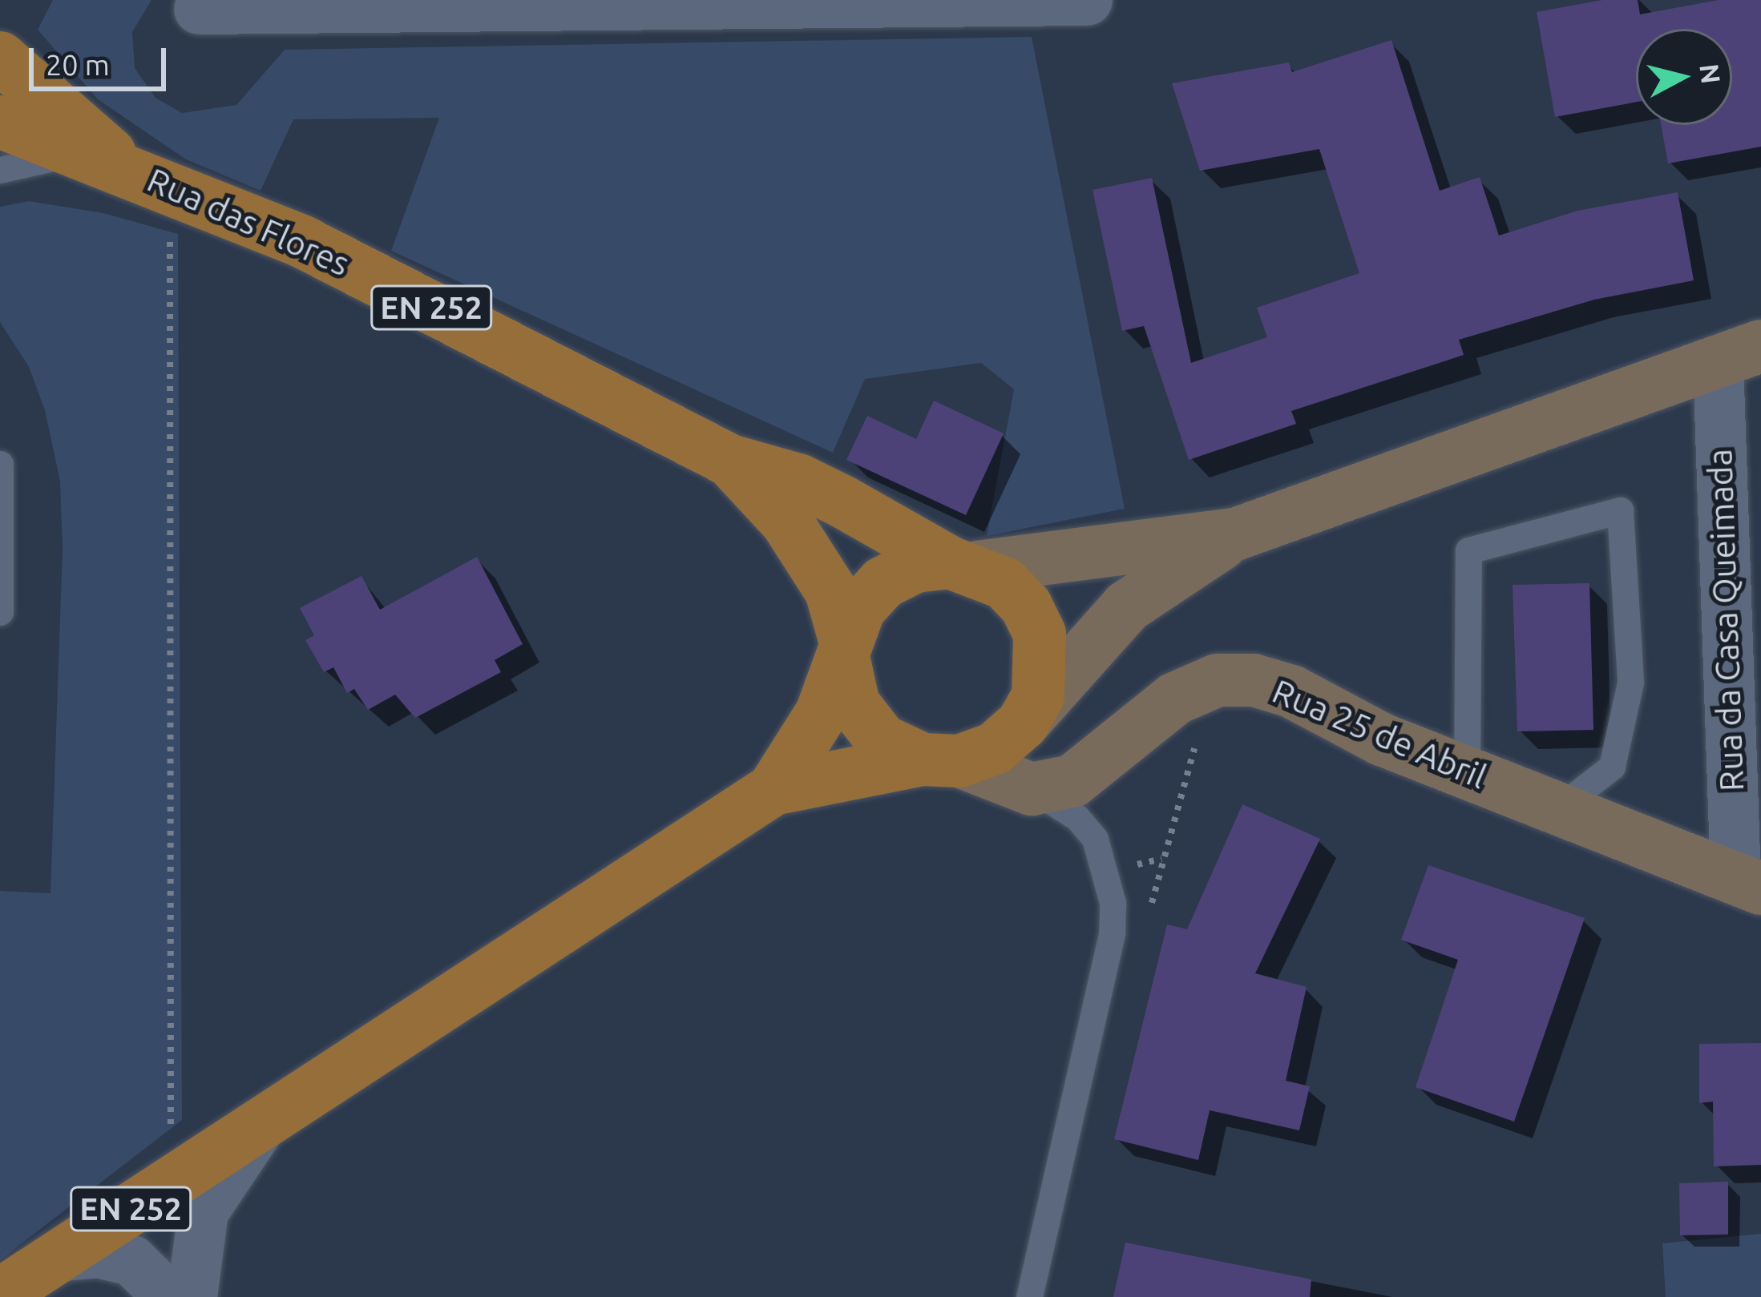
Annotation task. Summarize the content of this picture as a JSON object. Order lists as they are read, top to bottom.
{
  "streets": {
    "main road": ["Rua das Flores", "EN 252"],
    "street": ["Rua da Casa Queimada", "Rua 25 de Abril"]
  },
  "crossings": [
    ["EN 252", "Rua da Casa Queimada"],
    ["Rua da Casa Queimada", "Rua 25 de Abril"]
  ],
  "scale_bar": "20 m",
  "north": "right"
}
